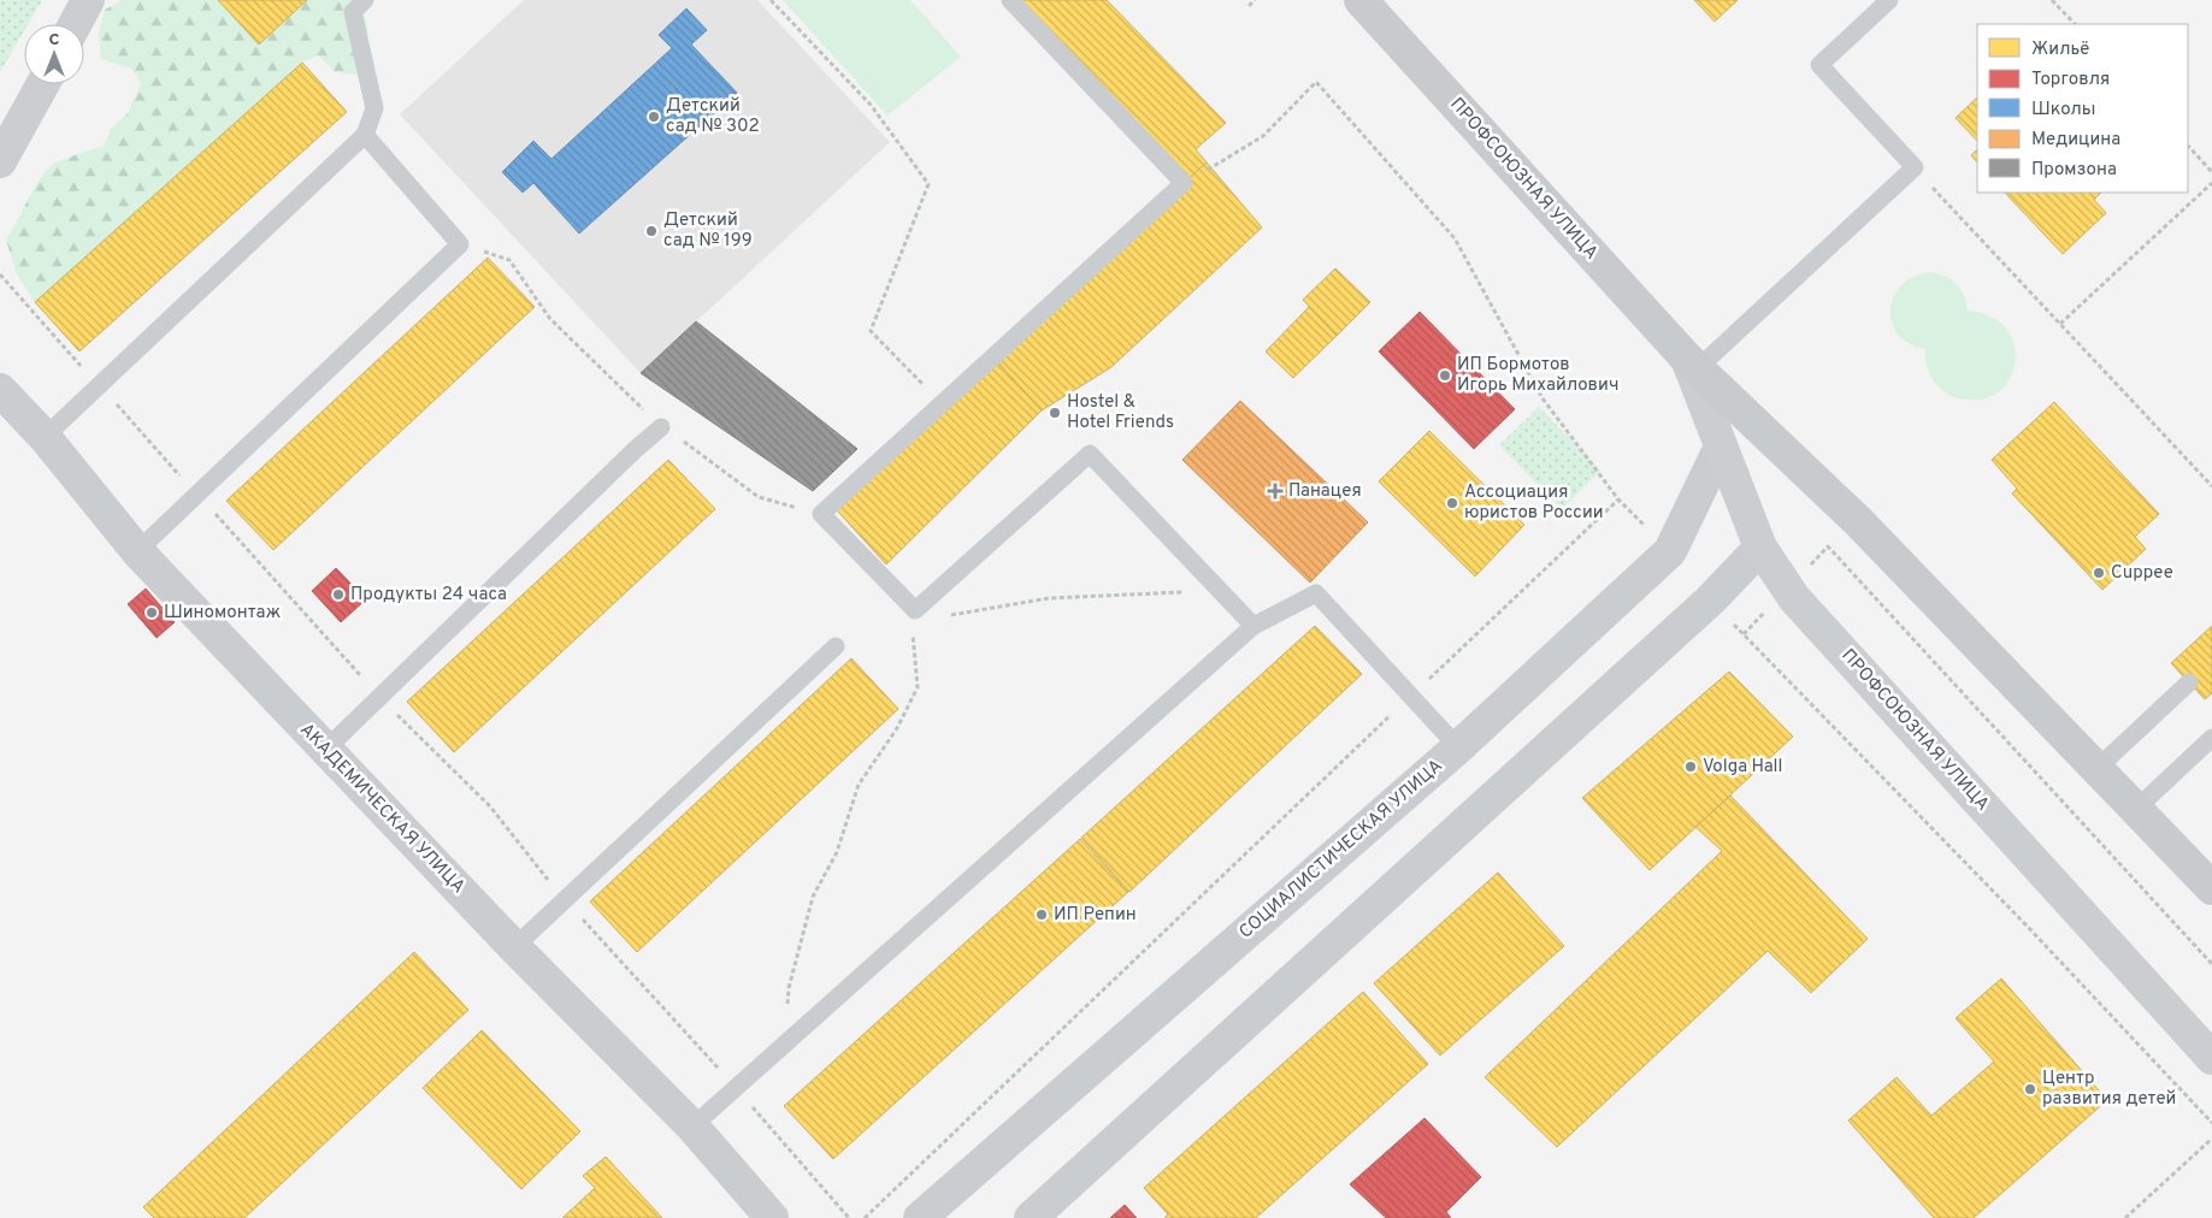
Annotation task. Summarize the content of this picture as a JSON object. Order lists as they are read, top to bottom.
{
  "streets": {
    "main road": ["ПРОФСОЮЗНАЯ УЛИЦА"],
    "street": ["АКАДЕМИЧЕСКАЯ УЛИЦА", "СОЦИАЛИСТИЧЕСКАЯ УЛИЦА"]
  },
  "crossings": [
    ["ПРОФСОЮЗНАЯ УЛИЦА", "СОЦИАЛИСТИЧЕСКАЯ УЛИЦА"]
  ],
  "places": {
    "other": [
      "Детский сад № 302",
      "Детский сад № 199",
      "ИП Бормотов Игорь Михайлович",
      "Hostel & Hotel Friends",
      "Ассоциация юристов России",
      "Cuppee",
      "Продукты 24 часа",
      "Шиномонтаж",
      "Volga Hall",
      "ИП Репин",
      "Центр развития детей"
    ],
    "health": ["Панацея"]
  },
  "legend": [
    "Жильё",
    "Торговля",
    "Школы",
    "Медицина",
    "Промзона"
  ],
  "north": "top"
}
